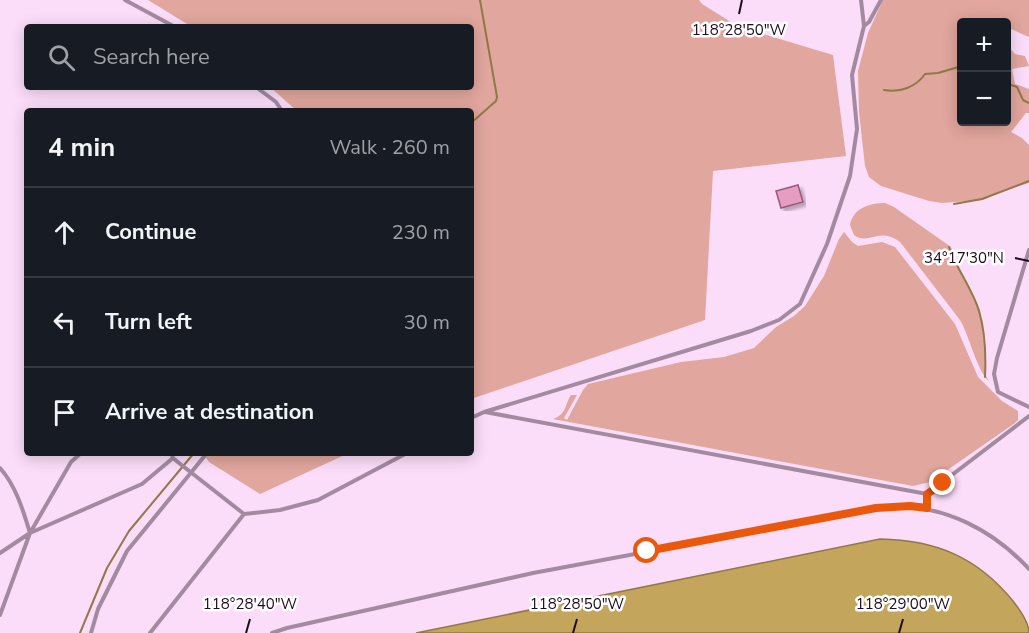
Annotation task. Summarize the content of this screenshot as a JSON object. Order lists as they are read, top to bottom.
{
  "page": {
    "map_buttons": ["+", "−"],
    "search": "Search here",
    "heading": ["4 min", "Walk · 260 m"],
    "list": [
      ["Continue", "230 m"],
      ["Turn left", "30 m"],
      "Arrive at destination"
    ]
  },
  "coordinates": [
    "118°28'50\"W",
    "34°17'30\"N",
    "118°28'40\"W",
    "118°29'00\"W"
  ]
}
